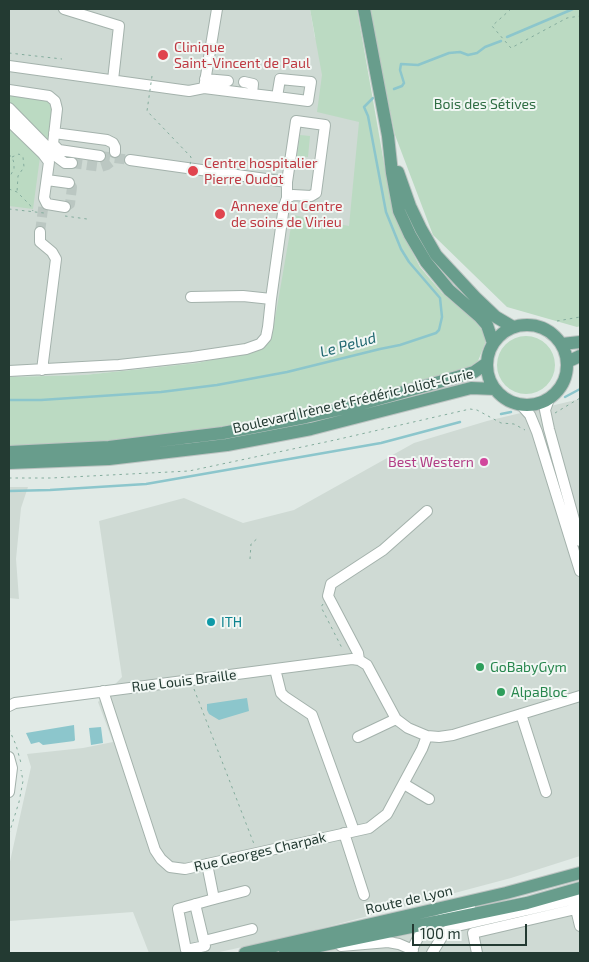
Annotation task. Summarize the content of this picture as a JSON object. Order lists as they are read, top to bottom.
{
  "streets": {
    "main road": ["Boulevard Irène et Frédéric Joliot-Curie", "Route de Lyon"],
    "street": ["Rue Louis Braille", "Rue Georges Charpak"]
  },
  "crossings": [
    ["Rue Louis Braille", "Rue Georges Charpak"]
  ],
  "water": ["Le Pelud"],
  "parks": ["Bois des Sétives"],
  "places": [
    "Clinique Saint-Vincent de Paul",
    "Centre hospitalier Pierre Oudot",
    "Annexe du Centre de soins de Virieu",
    "Best Western",
    "ITH",
    "GoBabyGym",
    "AlpaBloc"
  ],
  "scale_bar": "100 m"
}
